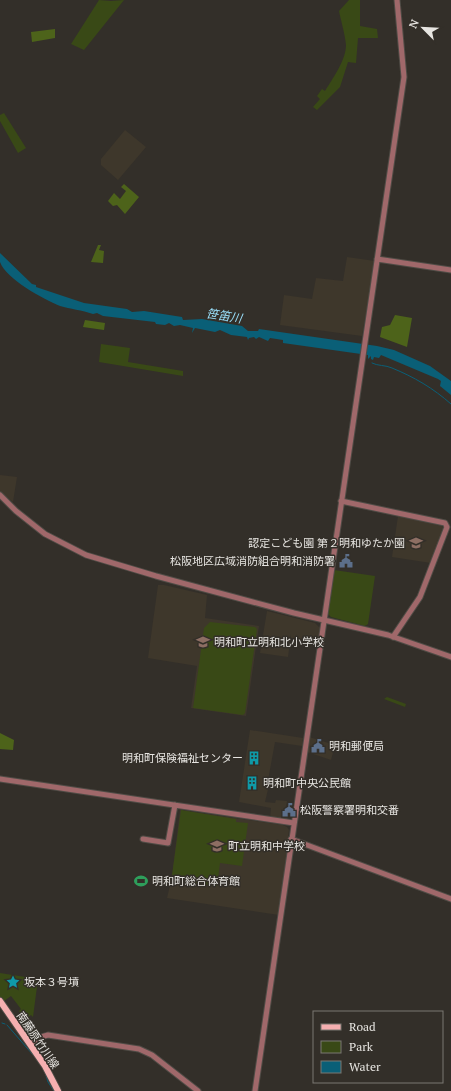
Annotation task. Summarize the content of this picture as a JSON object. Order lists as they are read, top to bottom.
{
  "streets": {
    "main road": ["南藤原竹川線"]
  },
  "water": ["笹笛川"],
  "places": {
    "school or university": ["認定こども園 第２明和ゆたか園", "明和町立明和北小学校", "町立明和中学校"],
    "public building": ["松阪地区広域消防組合明和消防署", "明和郵便局", "松阪警察署明和交番"],
    "building": ["明和町保険福祉センター", "明和町中央公民館"],
    "sports": ["明和町総合体育館"],
    "place": ["坂本３号墳"]
  },
  "legend": ["Road", "Park", "Water"],
  "north": "top left"
}
